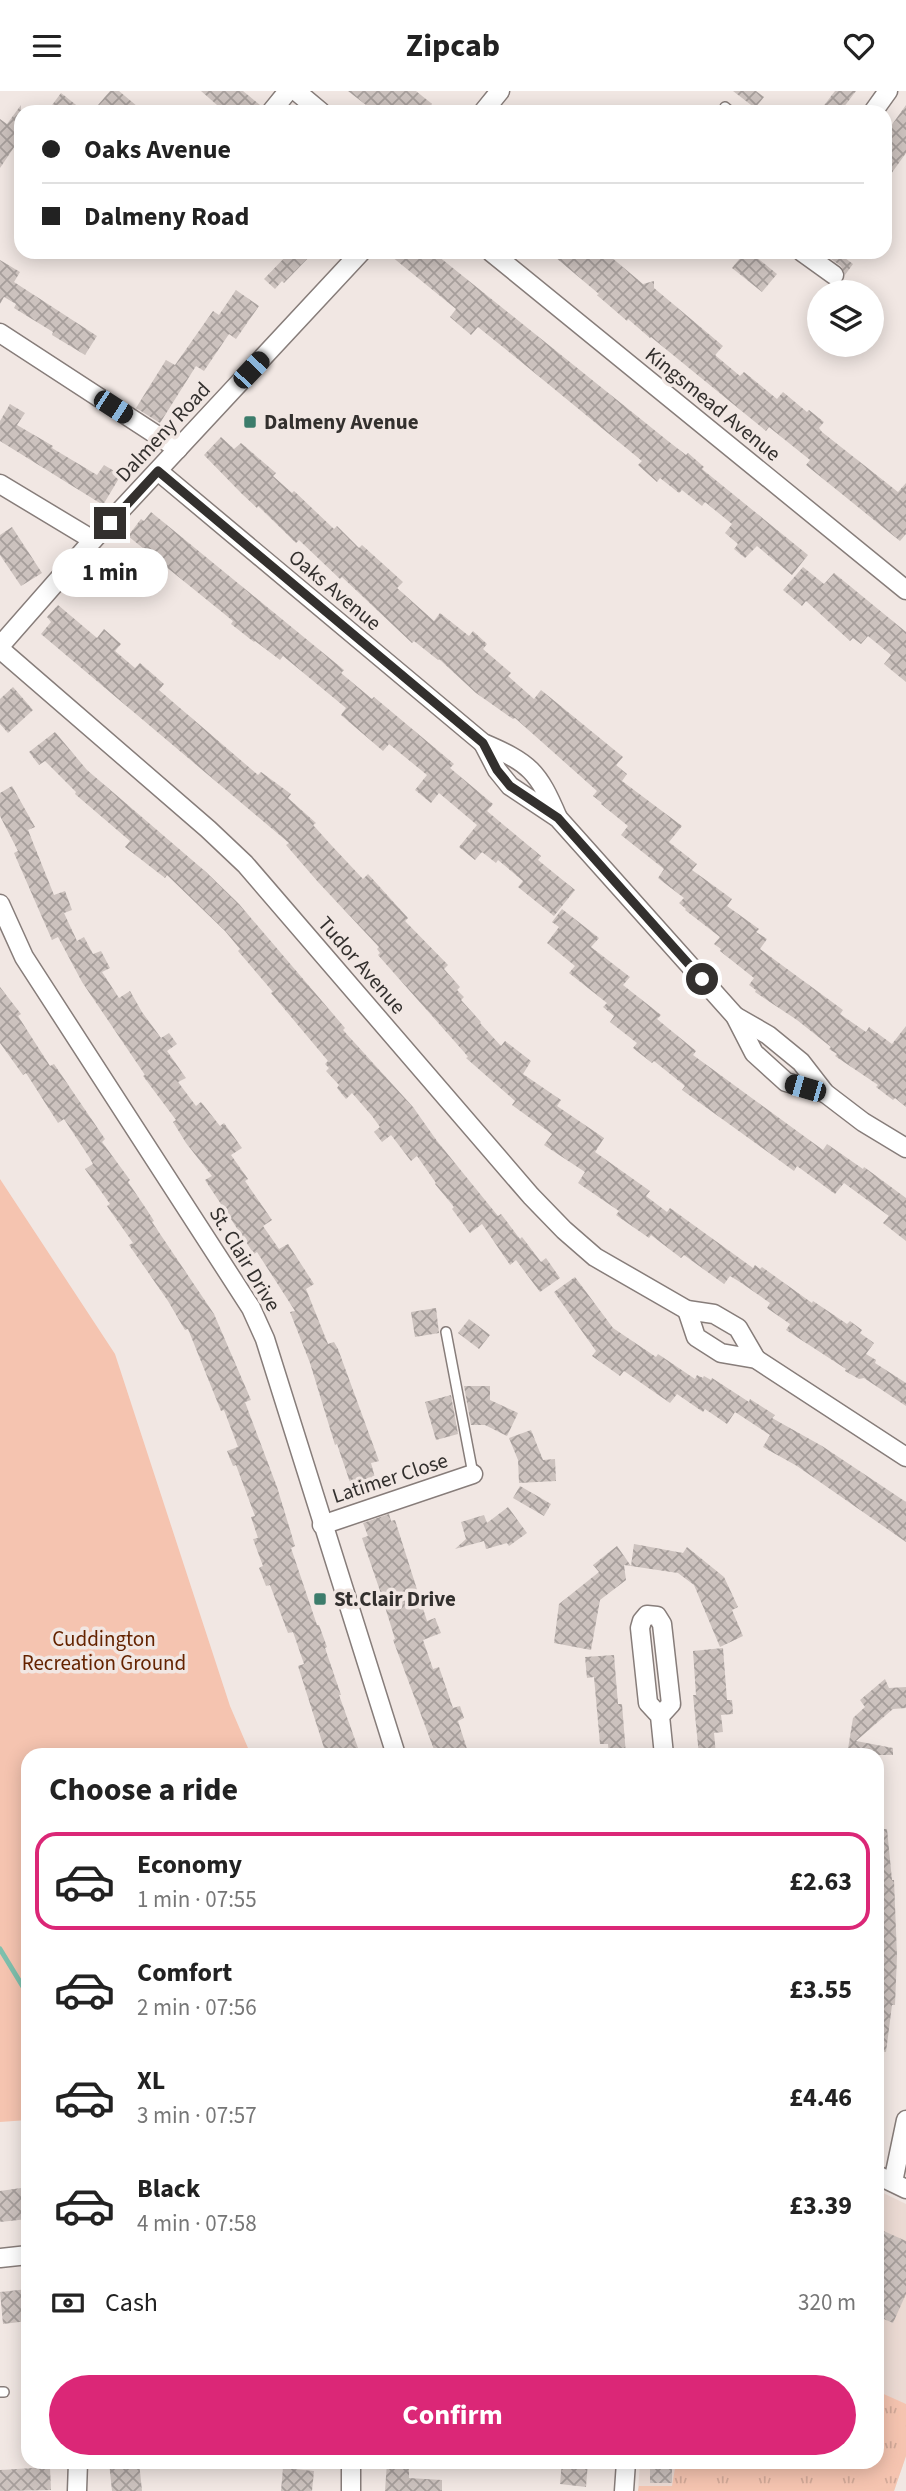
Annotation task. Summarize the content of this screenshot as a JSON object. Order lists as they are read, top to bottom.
{
  "streets": {
    "street": [
      "Kingsmead Avenue",
      "Dalmeny Road",
      "Oaks Avenue",
      "Tudor Avenue",
      "St. Clair Drive",
      "Latimer Close"
    ]
  },
  "crossings": [
    ["Dalmeny Road", "Oaks Avenue"],
    ["Dalmeny Road", "Tudor Avenue"],
    ["St. Clair Drive", "Latimer Close"]
  ],
  "parks": ["Cuddington Recreation Ground"],
  "places": {
    "transit": ["Dalmeny Avenue", "St.Clair Drive"]
  },
  "page": {
    "header": "Zipcab",
    "banner": ["Oaks Avenue", "Dalmeny Road"],
    "bubble": "1 min",
    "heading": "Choose a ride",
    "list": [
      {
        "name": "Economy",
        "note": "1 min · 07:55",
        "value": "£2.63"
      },
      {
        "name": "Comfort",
        "note": "2 min · 07:56",
        "value": "£3.55"
      },
      {
        "name": "XL",
        "note": "3 min · 07:57",
        "value": "£4.46"
      },
      {
        "name": "Black",
        "note": "4 min · 07:58",
        "value": "£3.39"
      }
    ],
    "pay": ["Cash", "320 m"],
    "buttons": "Confirm"
  }
}
